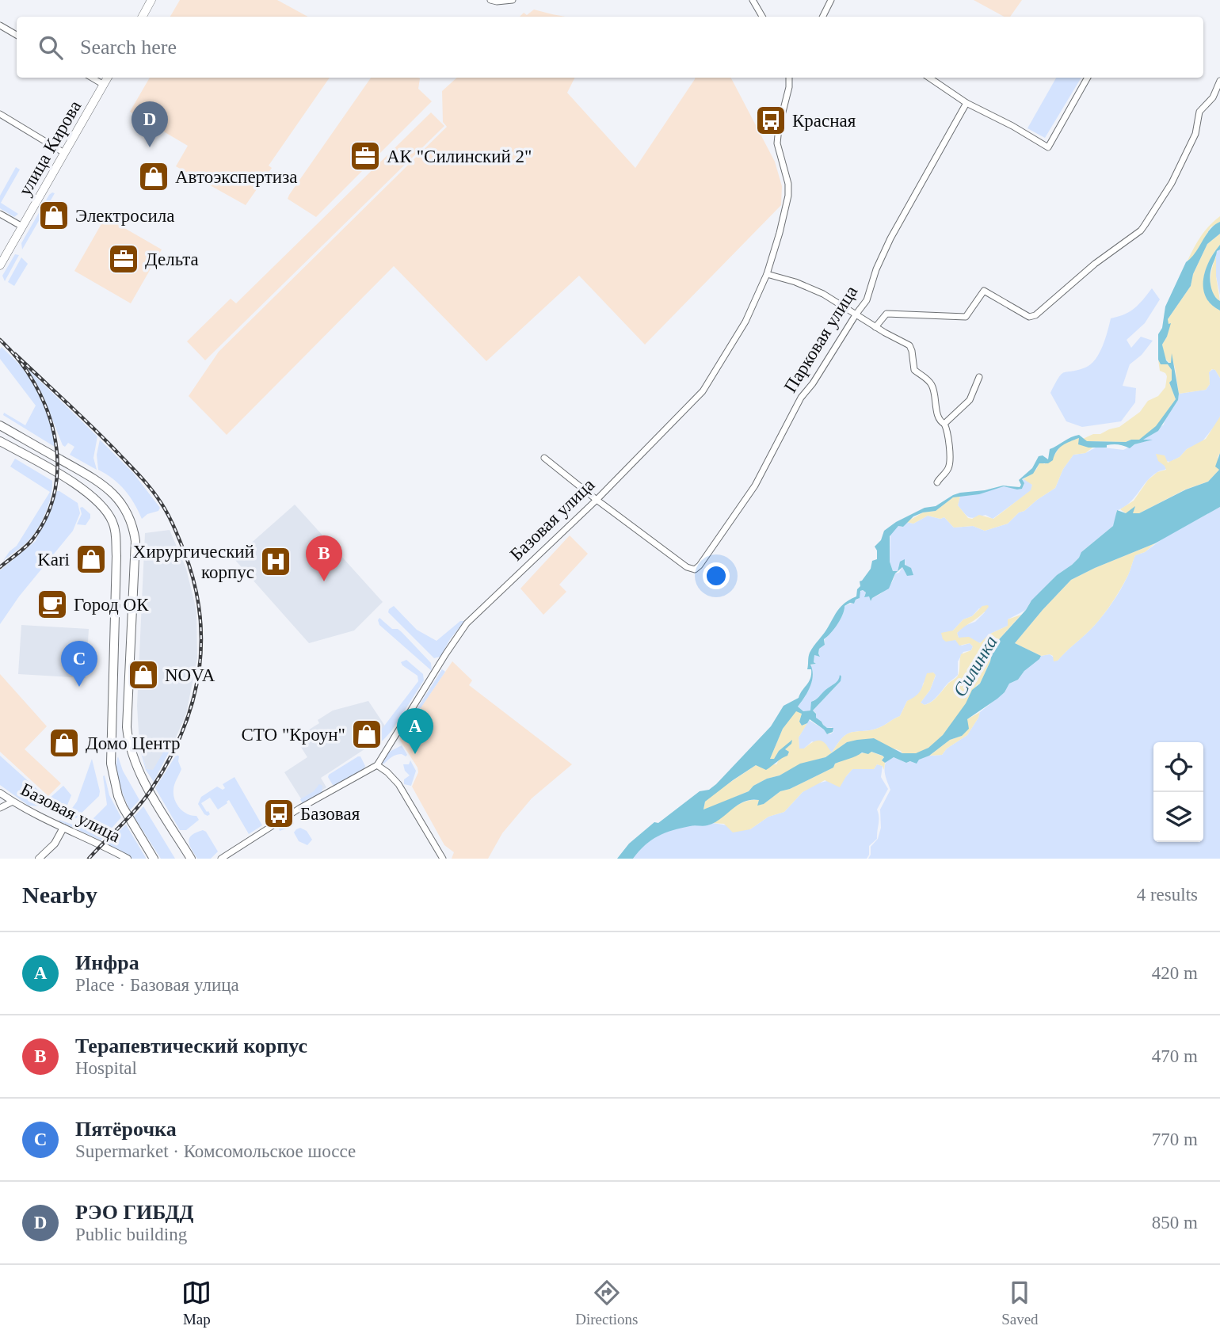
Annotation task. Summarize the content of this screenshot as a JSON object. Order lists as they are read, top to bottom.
{
  "streets": {
    "main road": ["улица Кирова"],
    "street": ["Парковая улица", "Базовая улица"]
  },
  "crossings": [
    ["Парковая улица", "Базовая улица"]
  ],
  "water": ["Силинка"],
  "places": {
    "bus stop": ["Красная", "Базовая"],
    "office": ["АК \"Силинский 2\"", "Дельта"],
    "shop": [
      "Автоэкспертиза",
      "Электросила",
      "Kari",
      "NOVA",
      "СТО \"Кроун\"",
      "Домо Центр"
    ],
    "hospital": ["Хирургический корпус"],
    "cafe": ["Город ОК"]
  },
  "page": {
    "search": "Search here",
    "pins": [
      "D",
      "B",
      "C",
      "A"
    ],
    "heading": ["Nearby", "4 results"],
    "list": [
      {
        "mark": "A",
        "name": "Инфра",
        "note": "Place · Базовая улица",
        "value": "420 m"
      },
      {
        "mark": "B",
        "name": "Терапевтический корпус",
        "note": "Hospital",
        "value": "470 m"
      },
      {
        "mark": "C",
        "name": "Пятёрочка",
        "note": "Supermarket · Комсомольское шоссе",
        "value": "770 m"
      },
      {
        "mark": "D",
        "name": "РЭО ГИБДД",
        "note": "Public building",
        "value": "850 m"
      }
    ],
    "nav": ["Map", "Directions", "Saved"]
  }
}
